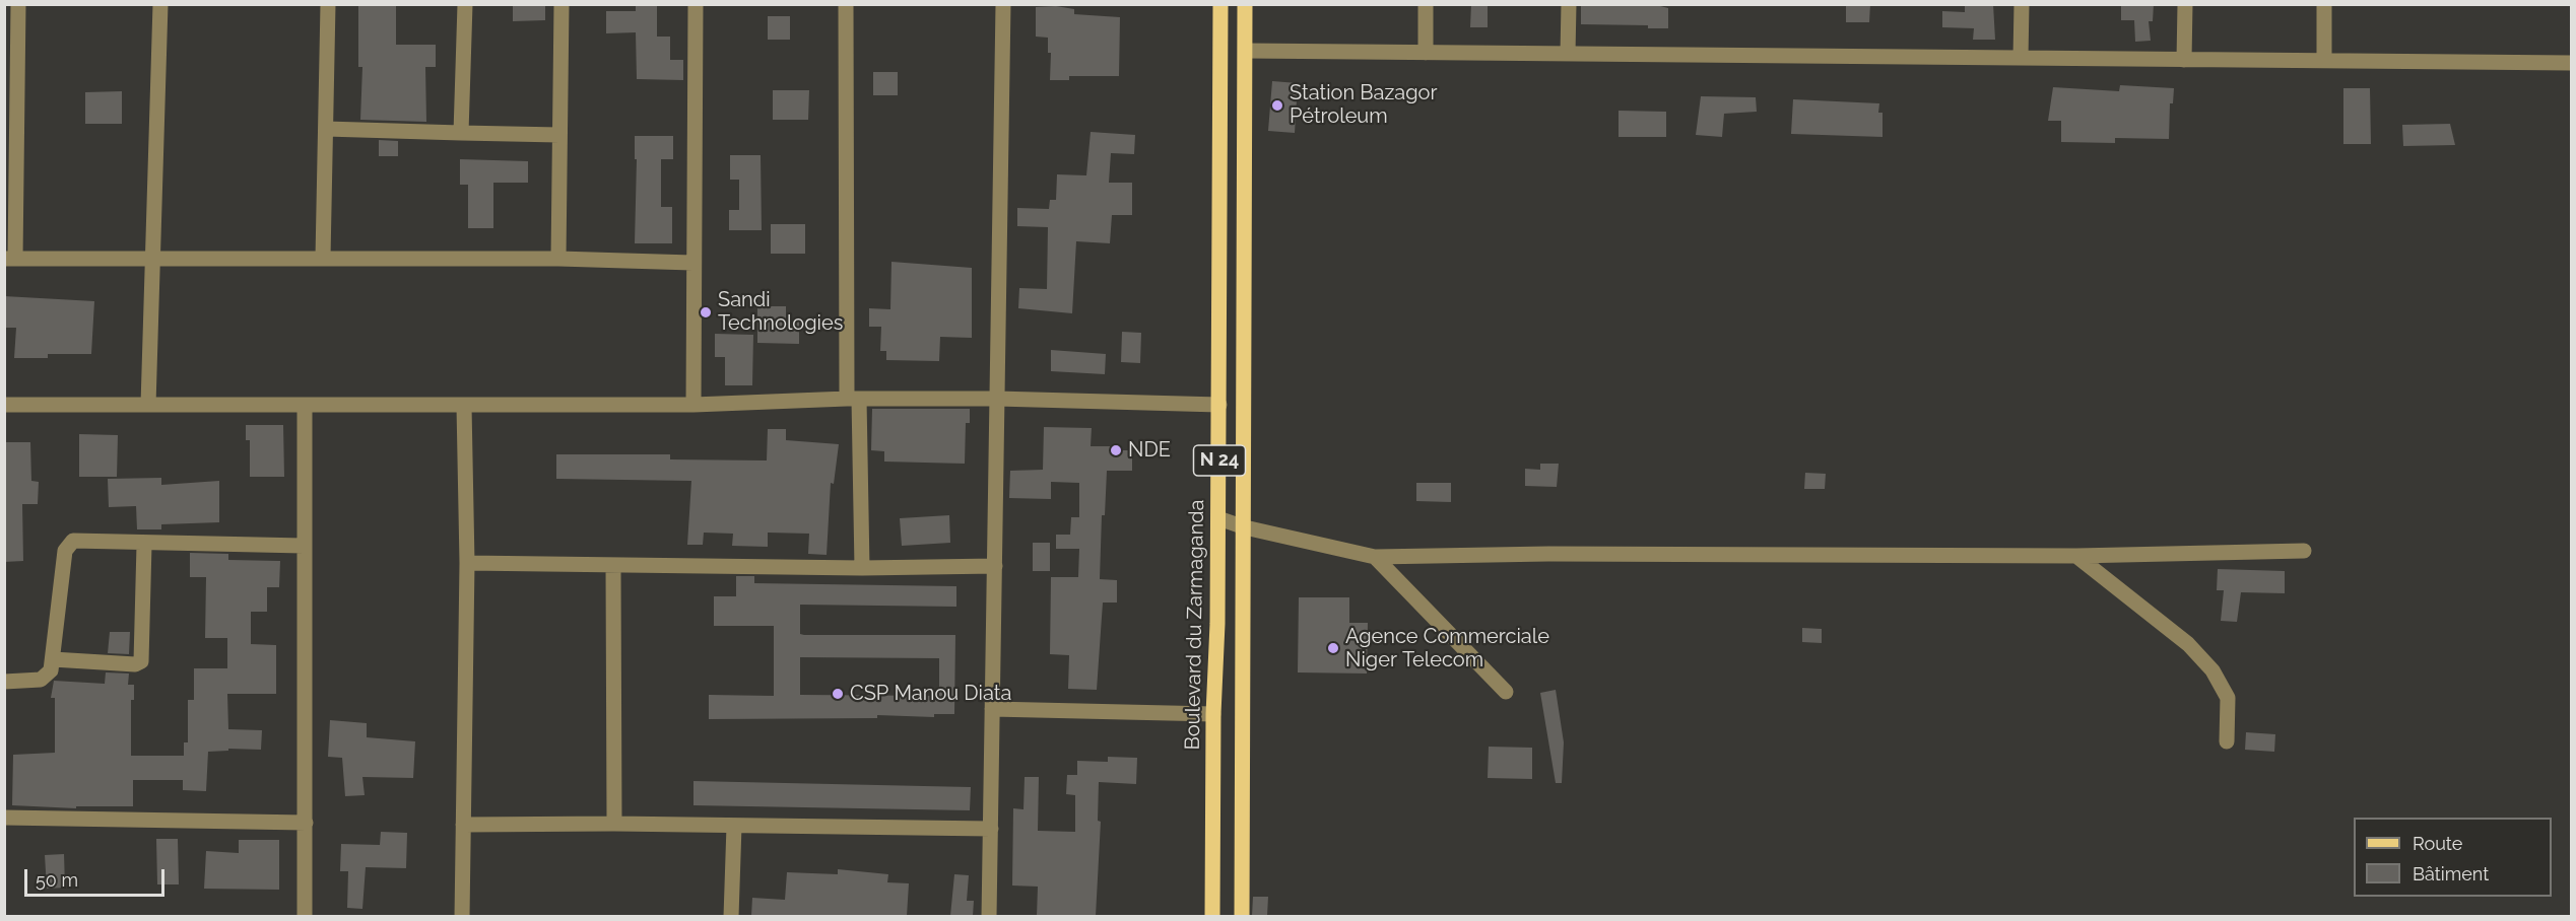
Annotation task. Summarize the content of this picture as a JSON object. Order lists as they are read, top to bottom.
{
  "streets": {
    "main road": ["N 24", "Boulevard du Zarmaganda"]
  },
  "places": [
    "Station Bazagor Pétroleum",
    "Sandi Technologies",
    "NDE",
    "Agence Commerciale Niger Telecom",
    "CSP Manou Diata"
  ],
  "legend": ["Route", "Bâtiment"],
  "scale_bar": "50 m"
}
